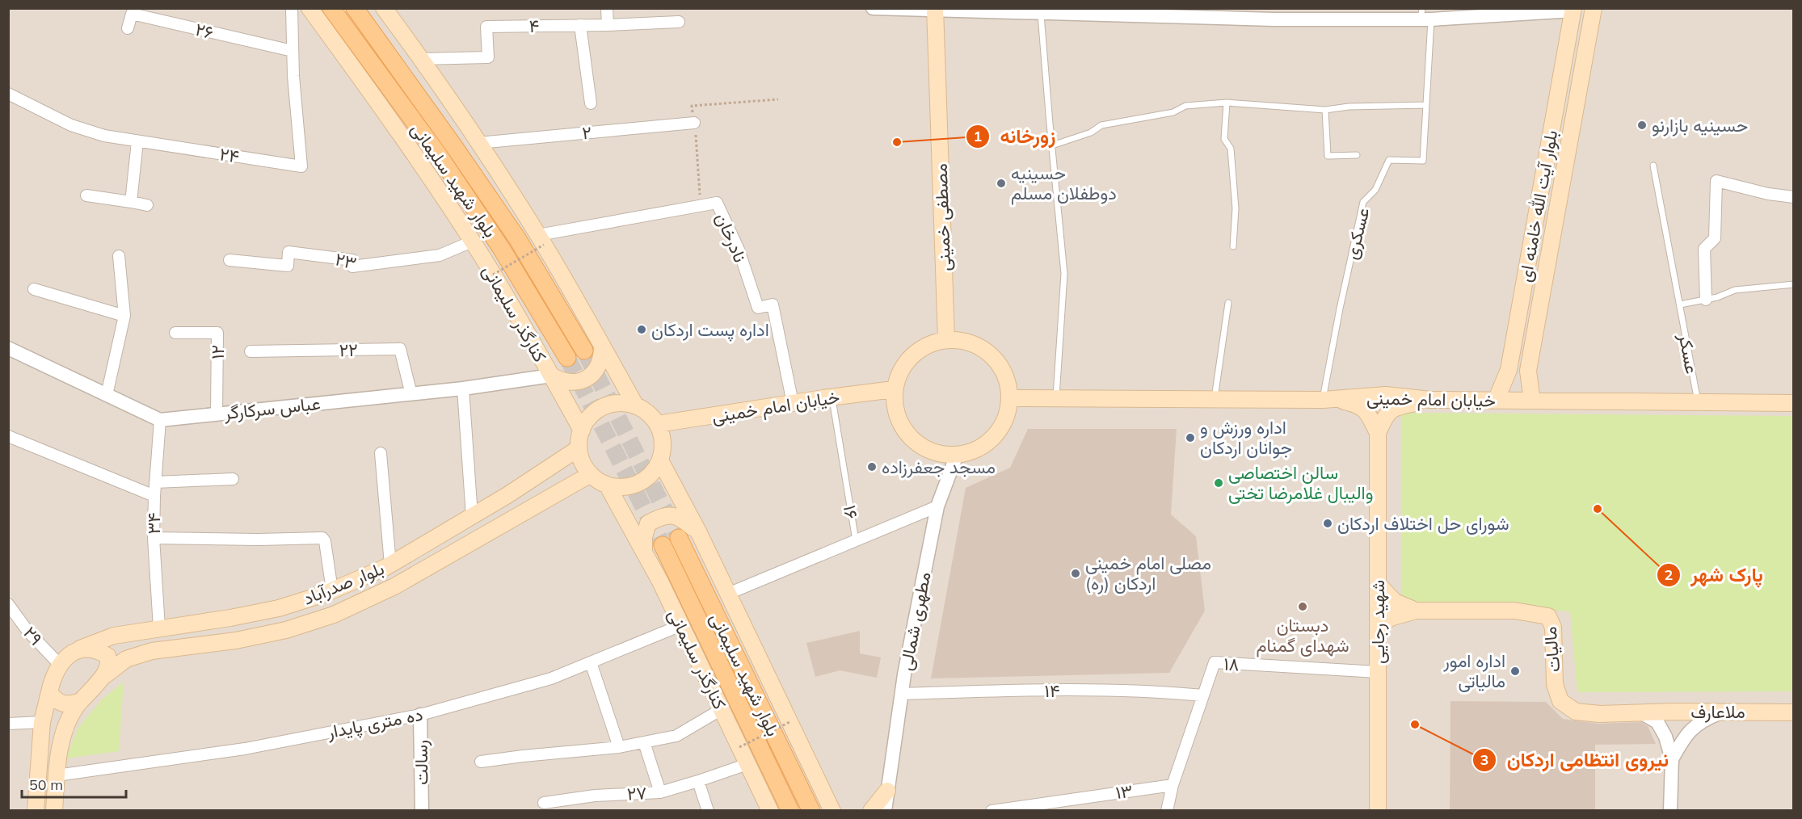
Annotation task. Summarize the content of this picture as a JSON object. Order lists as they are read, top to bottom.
{
  "streets": {
    "main road": [
      "بلوار شهید سلیمانی",
      "بلوار آیت الله خامنه ای",
      "مصطفی خمینی",
      "کنارگذر سلیمانی",
      "خیابان امام خمینی",
      "بلوار صدرآباد",
      "شهید رجایی",
      "مالیات",
      "ملاعارف"
    ],
    "street": [
      "۴",
      "۲۶",
      "۲",
      "۲۴",
      "نادرخان",
      "۲۳",
      "۲۲",
      "۱۲",
      "عباس سرکارگر",
      "۱۶",
      "۳۴",
      "مطهری شمالی",
      "۲۹",
      "۱۸",
      "۱۴",
      "ده متری پایدار",
      "رسالت",
      "۱۳",
      "۲۷"
    ],
    "lane": ["عسکری", "عسکر"]
  },
  "crossings": [
    ["۲۶", "۲۴"],
    ["بلوار آیت الله خامنه ای", "خیابان امام خمینی"],
    ["مصطفی خمینی", "خیابان امام خمینی"],
    ["مصطفی خمینی", "مطهری شمالی"],
    ["عسکری", "خیابان امام خمینی"],
    ["نادرخان", "خیابان امام خمینی"],
    ["۲۳", "کنارگذر سلیمانی"],
    ["کنارگذر سلیمانی", "خیابان امام خمینی"],
    ["کنارگذر سلیمانی", "عباس سرکارگر"],
    ["کنارگذر سلیمانی", "بلوار صدرآباد"],
    ["کنارگذر سلیمانی", "ده متری پایدار"],
    ["کنارگذر سلیمانی", "۲۷"],
    ["۲۲", "عباس سرکارگر"],
    ["۱۲", "عباس سرکارگر"],
    ["عسکر", "خیابان امام خمینی"],
    ["خیابان امام خمینی", "۱۶"],
    ["خیابان امام خمینی", "بلوار صدرآباد"],
    ["خیابان امام خمینی", "مطهری شمالی"],
    ["عباس سرکارگر", "۳۴"],
    ["۱۶", "مطهری شمالی"],
    ["۳۴", "بلوار صدرآباد"],
    ["بلوار صدرآباد", "۲۹"],
    ["مطهری شمالی", "۱۴"],
    ["شهید رجایی", "۱۸"],
    ["مالیات", "ملاعارف"],
    ["۱۸", "۱۴"],
    ["۱۸", "۱۳"],
    ["ده متری پایدار", "رسالت"]
  ],
  "places": [
    "حسینیه بازارنو",
    "زورخانه",
    "حسینیه دوطفلان مسلم",
    "اداره پست اردکان",
    "اداره ورزش و جوانان اردکان",
    "مسجد جعفرزاده",
    "سالن اختصاصی والیبال غلامرضا تختی",
    "پارک شهر",
    "شورای حل اختلاف اردکان",
    "مصلی امام خمینی (ره) اردکان",
    "دبستان شهدای گمنام",
    "اداره امور مالیاتی",
    "نیروی انتظامی اردکان"
  ],
  "scale_bar": "50 m"
}
